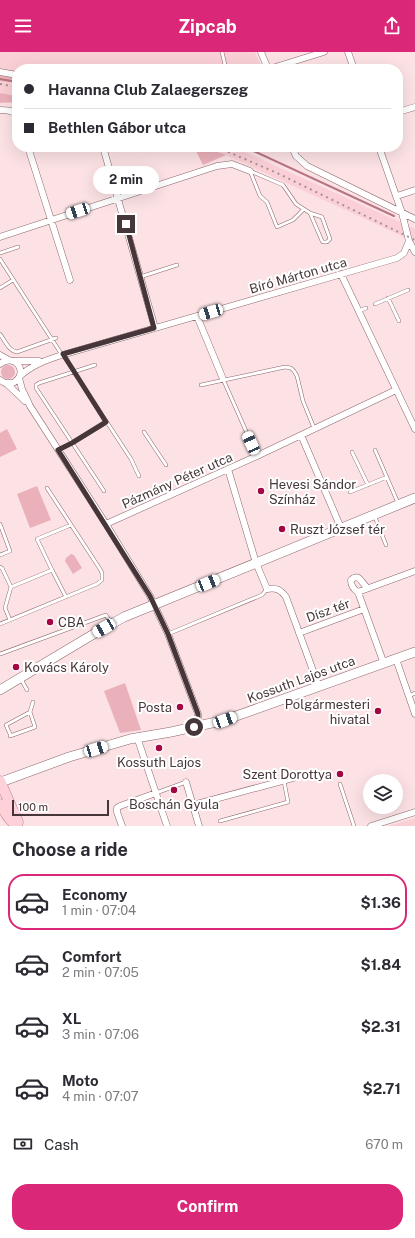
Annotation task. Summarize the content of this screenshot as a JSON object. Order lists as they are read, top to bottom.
{
  "streets": {
    "main road": ["Kossuth Lajos utca"],
    "street": ["Bíró Márton utca", "Pázmány Péter utca", "Dísz tér"]
  },
  "crossings": [
    ["Dísz tér", "Kossuth Lajos utca"]
  ],
  "places": [
    "Hevesi Sándor Színház",
    "Ruszt József tér",
    "CBA",
    "Kovács Károly",
    "Posta",
    "Polgármesteri hivatal",
    "Kossuth Lajos",
    "Szent Dorottya",
    "Boschán Gyula"
  ],
  "scale_bar": "100 m",
  "page": {
    "header": "Zipcab",
    "banner": ["Havanna Club Zalaegerszeg", "Bethlen Gábor utca"],
    "bubble": "2 min",
    "scale": "100 m",
    "heading": "Choose a ride",
    "list": [
      {
        "name": "Economy",
        "note": "1 min · 07:04",
        "value": "$1.36"
      },
      {
        "name": "Comfort",
        "note": "2 min · 07:05",
        "value": "$1.84"
      },
      {
        "name": "XL",
        "note": "3 min · 07:06",
        "value": "$2.31"
      },
      {
        "name": "Moto",
        "note": "4 min · 07:07",
        "value": "$2.71"
      }
    ],
    "pay": ["Cash", "670 m"],
    "buttons": "Confirm"
  }
}
